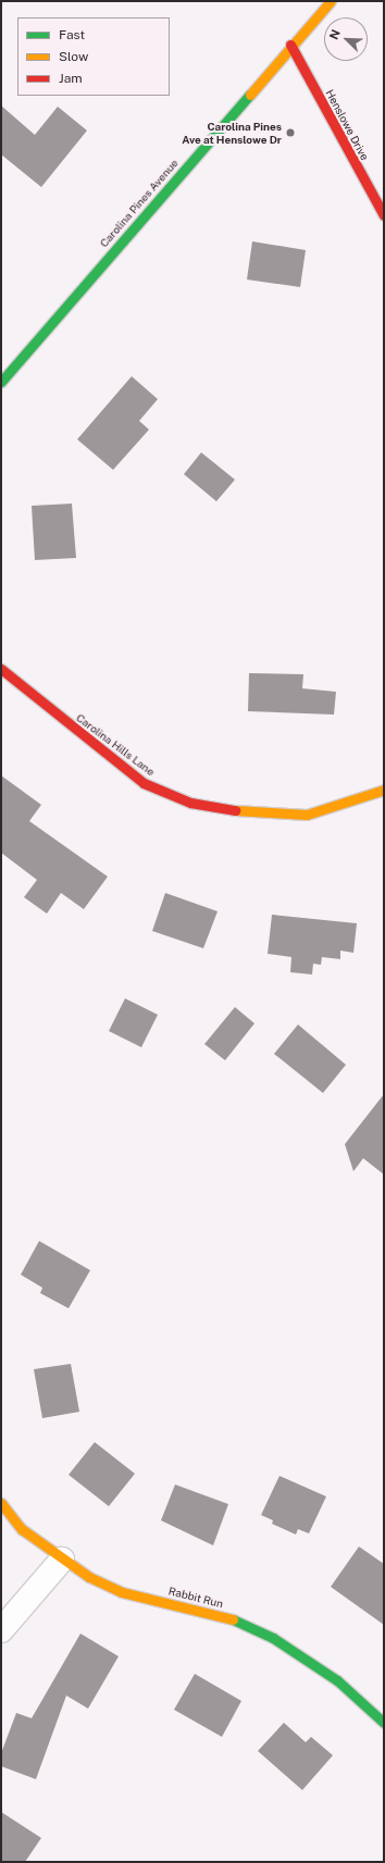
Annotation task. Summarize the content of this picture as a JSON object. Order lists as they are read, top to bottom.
{
  "streets": {
    "street": [
      "Henslowe Drive",
      "Carolina Pines Avenue",
      "Carolina Hills Lane",
      "Rabbit Run"
    ]
  },
  "crossings": [
    ["Henslowe Drive", "Carolina Pines Avenue"]
  ],
  "places": ["Carolina Pines Ave at Henslowe Dr"],
  "legend": ["Fast", "Slow", "Jam"],
  "north": "top left"
}
